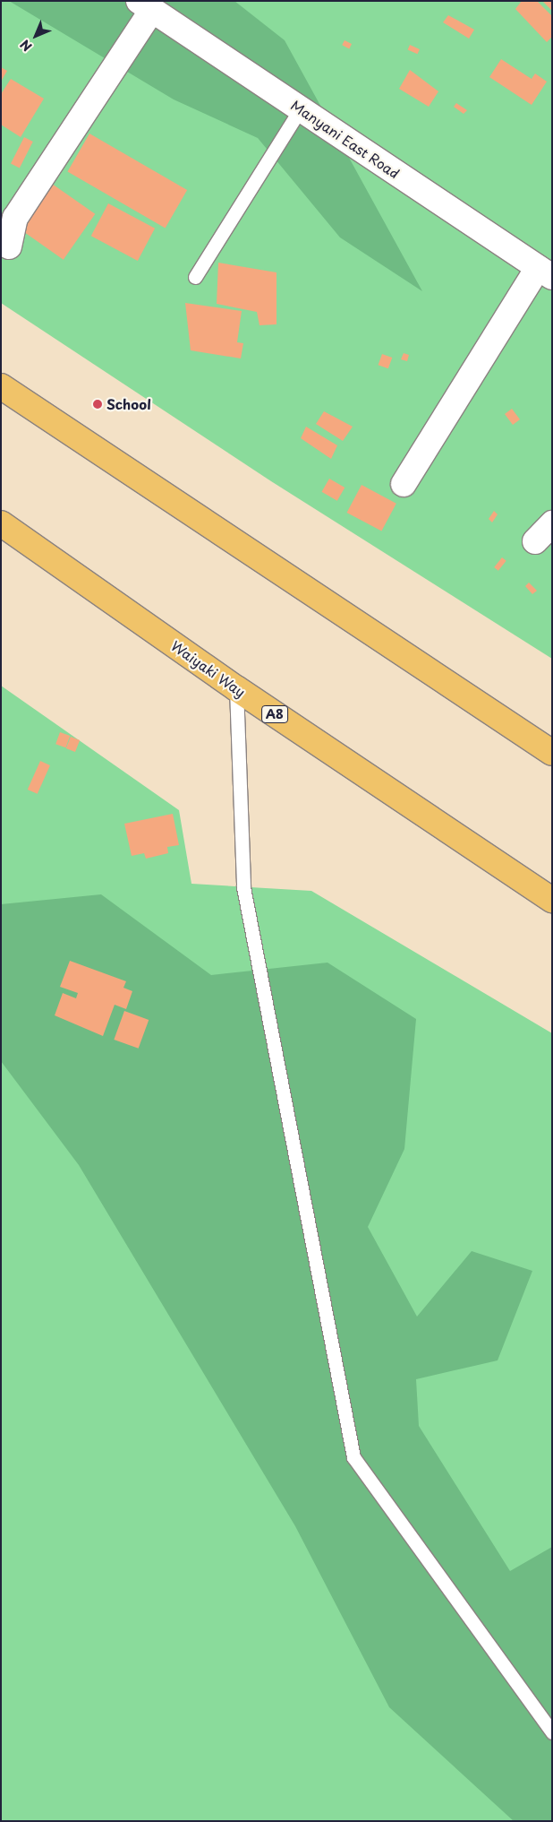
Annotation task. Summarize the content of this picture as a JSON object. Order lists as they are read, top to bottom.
{
  "streets": {
    "highway": ["Waiyaki Way", "A8"],
    "street": ["Manyani East Road"]
  },
  "places": ["School"],
  "north": "bottom left"
}
